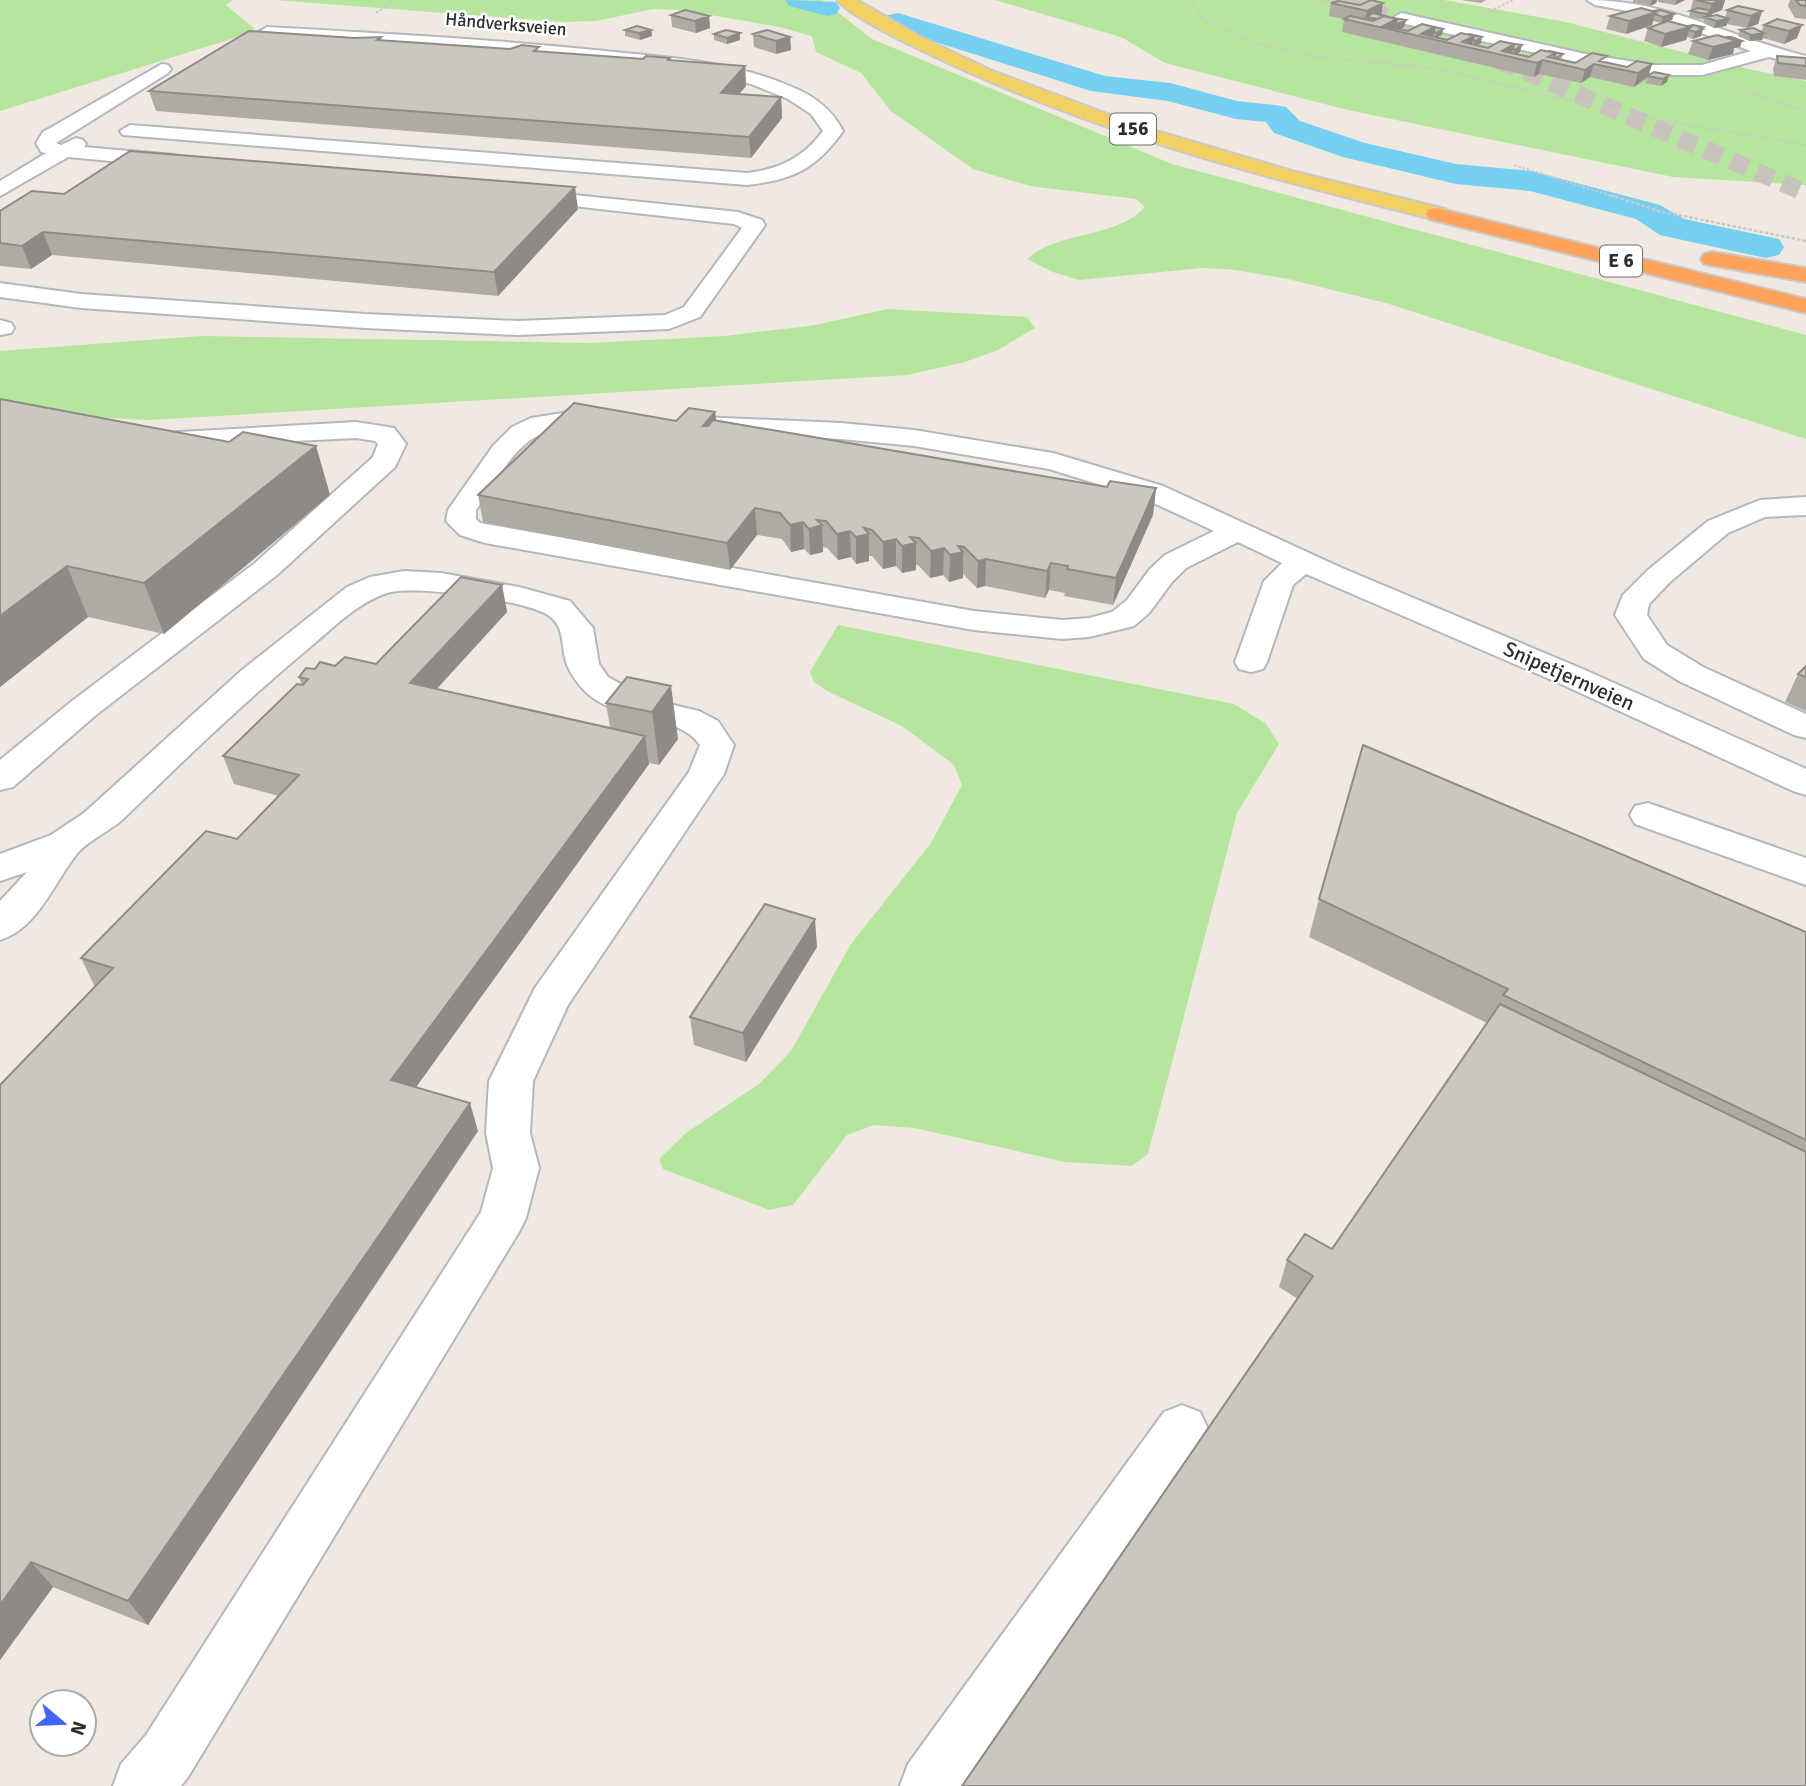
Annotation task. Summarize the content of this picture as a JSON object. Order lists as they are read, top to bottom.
{
  "streets": {
    "highway": ["E 6"],
    "main road": ["156"],
    "street": ["Snipetjernveien"]
  },
  "crossings": [
    ["156", "E 6"]
  ],
  "north": "right"
}
